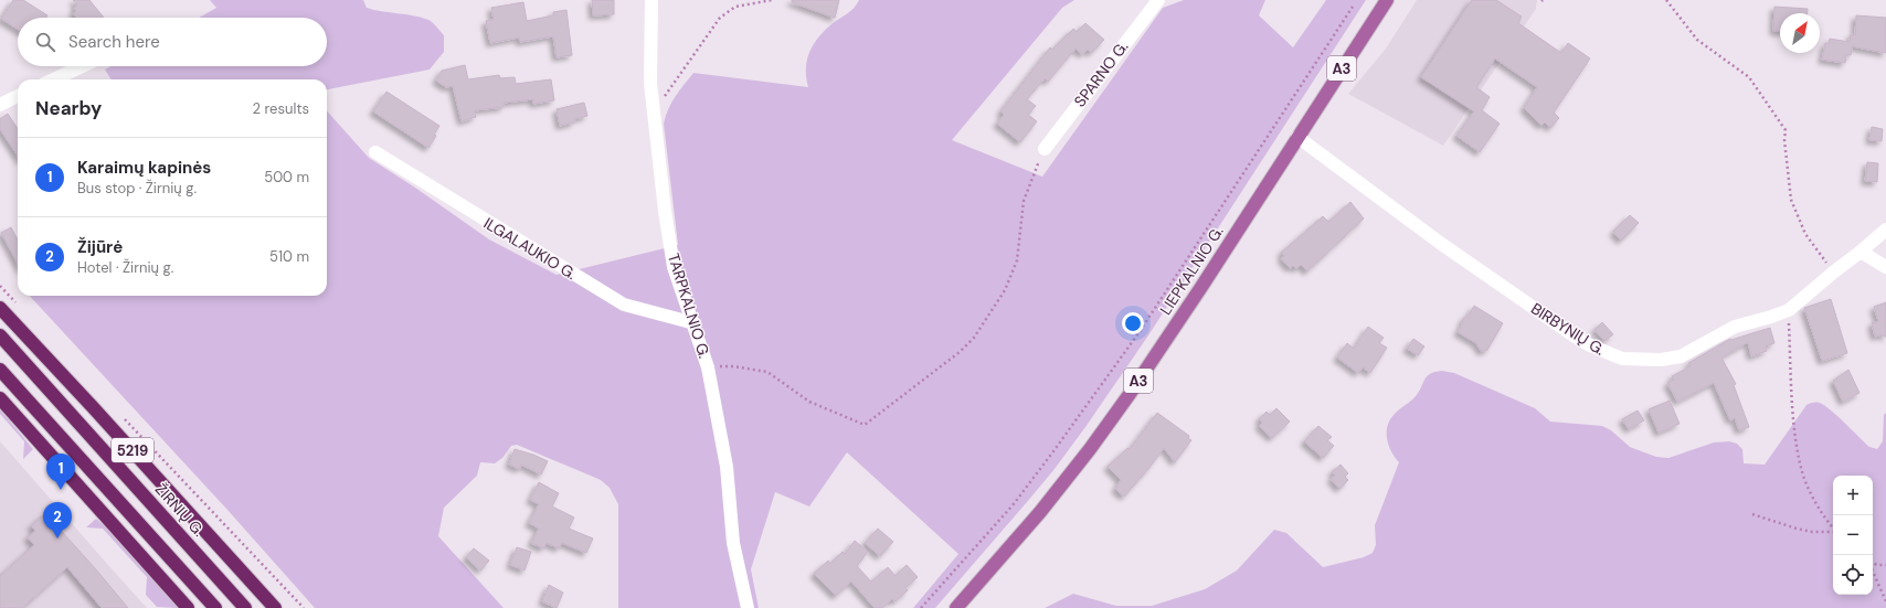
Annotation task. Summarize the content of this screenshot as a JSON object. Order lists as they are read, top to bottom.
{
  "streets": {
    "highway": ["5219", "ŽIRNIŲ G."],
    "main road": ["A3", "LIEPKALNIO G."],
    "street": [
      "SPARNO G.",
      "ILGALAUKIO G.",
      "TARPKALNIO G.",
      "BIRBYNIŲ G."
    ]
  },
  "crossings": [
    ["ILGALAUKIO G.", "TARPKALNIO G."],
    ["LIEPKALNIO G.", "BIRBYNIŲ G."]
  ],
  "north": "top right",
  "page": {
    "search": "Search here",
    "heading": ["Nearby", "2 results"],
    "list": [
      {
        "mark": "1",
        "name": "Karaimų kapinės",
        "note": "Bus stop · Žirnių g.",
        "value": "500 m"
      },
      {
        "mark": "2",
        "name": "Žijūrė",
        "note": "Hotel · Žirnių g.",
        "value": "510 m"
      }
    ],
    "pins": ["1", "2"],
    "map_buttons": ["+", "−"]
  }
}
